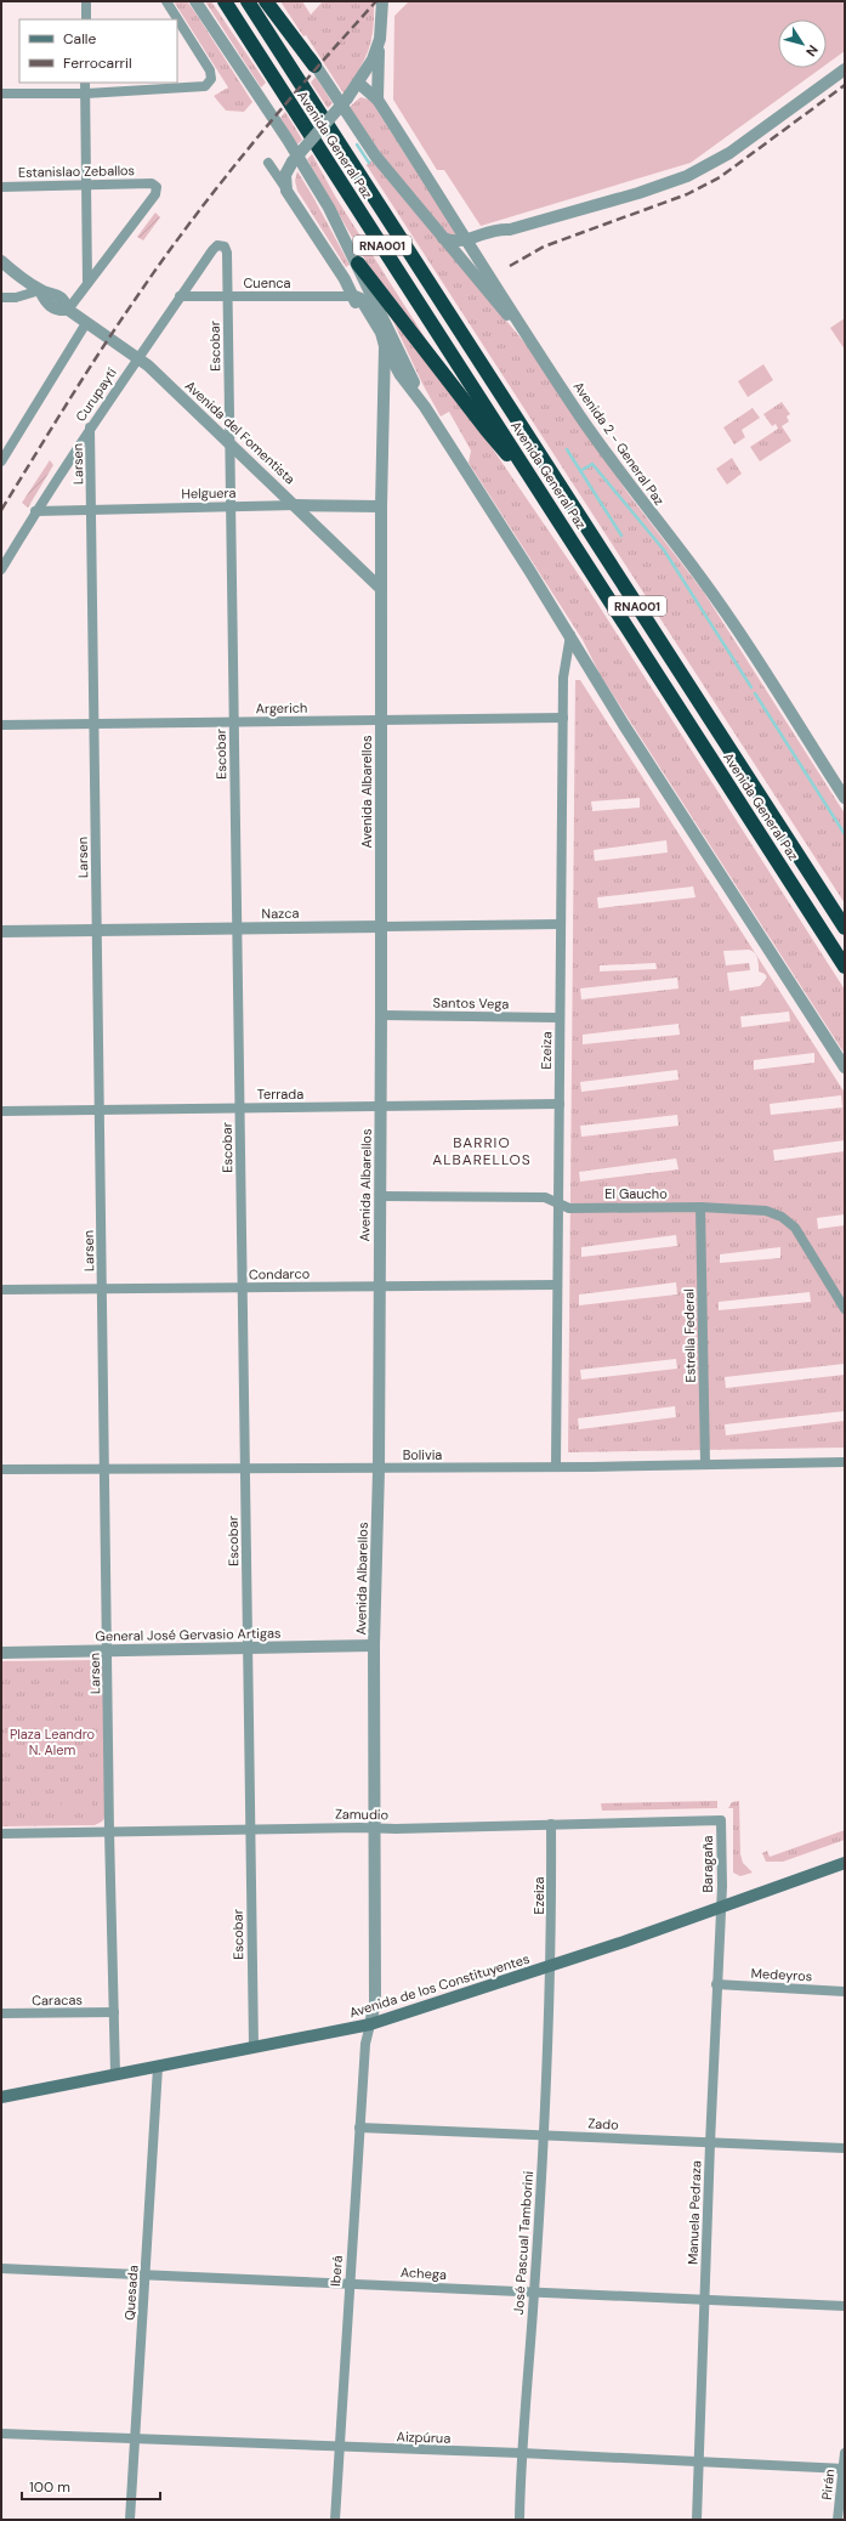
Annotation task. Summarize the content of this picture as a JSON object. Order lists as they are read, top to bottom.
{
  "streets": {
    "highway": ["Avenida General Paz", "RNA001"],
    "main road": ["Avenida de los Constituyentes"],
    "street": [
      "Estanislao Zeballos",
      "Cuenca",
      "Escobar",
      "Curupaytí",
      "Avenida del Fomentista",
      "Avenida 2 - General Paz",
      "Larsen",
      "Helguera",
      "Argerich",
      "Avenida Albarellos",
      "Nazca",
      "Santos Vega",
      "Ezeiza",
      "Terrada",
      "El Gaucho",
      "Condarco",
      "Estrella Federal",
      "Bolivia",
      "General José Gervasio Artigas",
      "Zamudio",
      "Baragaña",
      "Medeyros",
      "Caracas",
      "Zado",
      "Manuela Pedraza",
      "José Pascual Tamborini",
      "Iberá",
      "Achega",
      "Quesada",
      "Aizpúrua",
      "Pirán"
    ]
  },
  "crossings": [
    ["Avenida General Paz", "Avenida 2 - General Paz"],
    ["Cuenca", "Escobar"],
    ["Cuenca", "Curupaytí"],
    ["Escobar", "Curupaytí"],
    ["Escobar", "Avenida del Fomentista"],
    ["Escobar", "Helguera"],
    ["Escobar", "Argerich"],
    ["Escobar", "Nazca"],
    ["Escobar", "Terrada"],
    ["Escobar", "Condarco"],
    ["Escobar", "Bolivia"],
    ["Escobar", "General José Gervasio Artigas"],
    ["Escobar", "Zamudio"],
    ["Escobar", "Avenida de los Constituyentes"],
    ["Curupaytí", "Avenida del Fomentista"],
    ["Curupaytí", "Larsen"],
    ["Curupaytí", "Helguera"],
    ["Avenida del Fomentista", "Helguera"],
    ["Avenida del Fomentista", "Avenida Albarellos"],
    ["Larsen", "Helguera"],
    ["Larsen", "Argerich"],
    ["Larsen", "Nazca"],
    ["Larsen", "Terrada"],
    ["Larsen", "Condarco"],
    ["Larsen", "Bolivia"],
    ["Larsen", "General José Gervasio Artigas"],
    ["Larsen", "Zamudio"],
    ["Larsen", "Avenida de los Constituyentes"],
    ["Larsen", "Caracas"],
    ["Helguera", "Avenida Albarellos"],
    ["Argerich", "Avenida Albarellos"],
    ["Argerich", "Ezeiza"],
    ["Avenida Albarellos", "Nazca"],
    ["Avenida Albarellos", "Santos Vega"],
    ["Avenida Albarellos", "Terrada"],
    ["Avenida Albarellos", "El Gaucho"],
    ["Avenida Albarellos", "Condarco"],
    ["Avenida Albarellos", "Bolivia"],
    ["Avenida Albarellos", "General José Gervasio Artigas"],
    ["Avenida Albarellos", "Zamudio"],
    ["Avenida Albarellos", "Avenida de los Constituyentes"],
    ["Avenida Albarellos", "Iberá"],
    ["Nazca", "Ezeiza"],
    ["Santos Vega", "Ezeiza"],
    ["Ezeiza", "Terrada"],
    ["Ezeiza", "El Gaucho"],
    ["Ezeiza", "Condarco"],
    ["Ezeiza", "Bolivia"],
    ["Ezeiza", "Zamudio"],
    ["Ezeiza", "Avenida de los Constituyentes"],
    ["Ezeiza", "José Pascual Tamborini"],
    ["El Gaucho", "Estrella Federal"],
    ["Estrella Federal", "Bolivia"],
    ["Zamudio", "Baragaña"],
    ["Baragaña", "Avenida de los Constituyentes"],
    ["Baragaña", "Manuela Pedraza"],
    ["Medeyros", "Manuela Pedraza"],
    ["Avenida de los Constituyentes", "Manuela Pedraza"],
    ["Avenida de los Constituyentes", "José Pascual Tamborini"],
    ["Avenida de los Constituyentes", "Iberá"],
    ["Avenida de los Constituyentes", "Quesada"],
    ["Zado", "Manuela Pedraza"],
    ["Zado", "José Pascual Tamborini"],
    ["Zado", "Iberá"],
    ["Manuela Pedraza", "Achega"],
    ["Manuela Pedraza", "Aizpúrua"],
    ["José Pascual Tamborini", "Achega"],
    ["José Pascual Tamborini", "Aizpúrua"],
    ["Iberá", "Achega"],
    ["Iberá", "Aizpúrua"],
    ["Achega", "Quesada"],
    ["Quesada", "Aizpúrua"],
    ["Aizpúrua", "Pirán"]
  ],
  "districts": ["BARRIO ALBARELLOS"],
  "parks": ["Plaza Leandro N. Alem"],
  "legend": ["Calle", "Ferrocarril"],
  "scale_bar": "100 m",
  "north": "bottom right"
}
